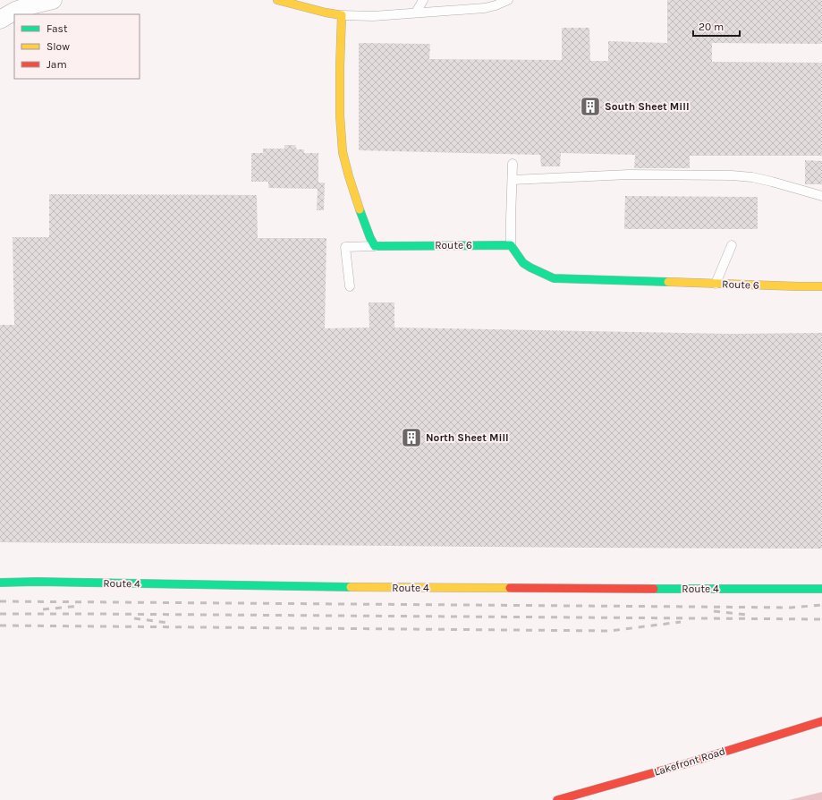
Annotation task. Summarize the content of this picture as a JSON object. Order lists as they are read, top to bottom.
{
  "streets": {
    "street": ["Route 6", "Route 4", "Lakefront Road"]
  },
  "places": {
    "building": ["South Sheet Mill", "North Sheet Mill"]
  },
  "legend": ["Fast", "Slow", "Jam"],
  "scale_bar": "20 m"
}
